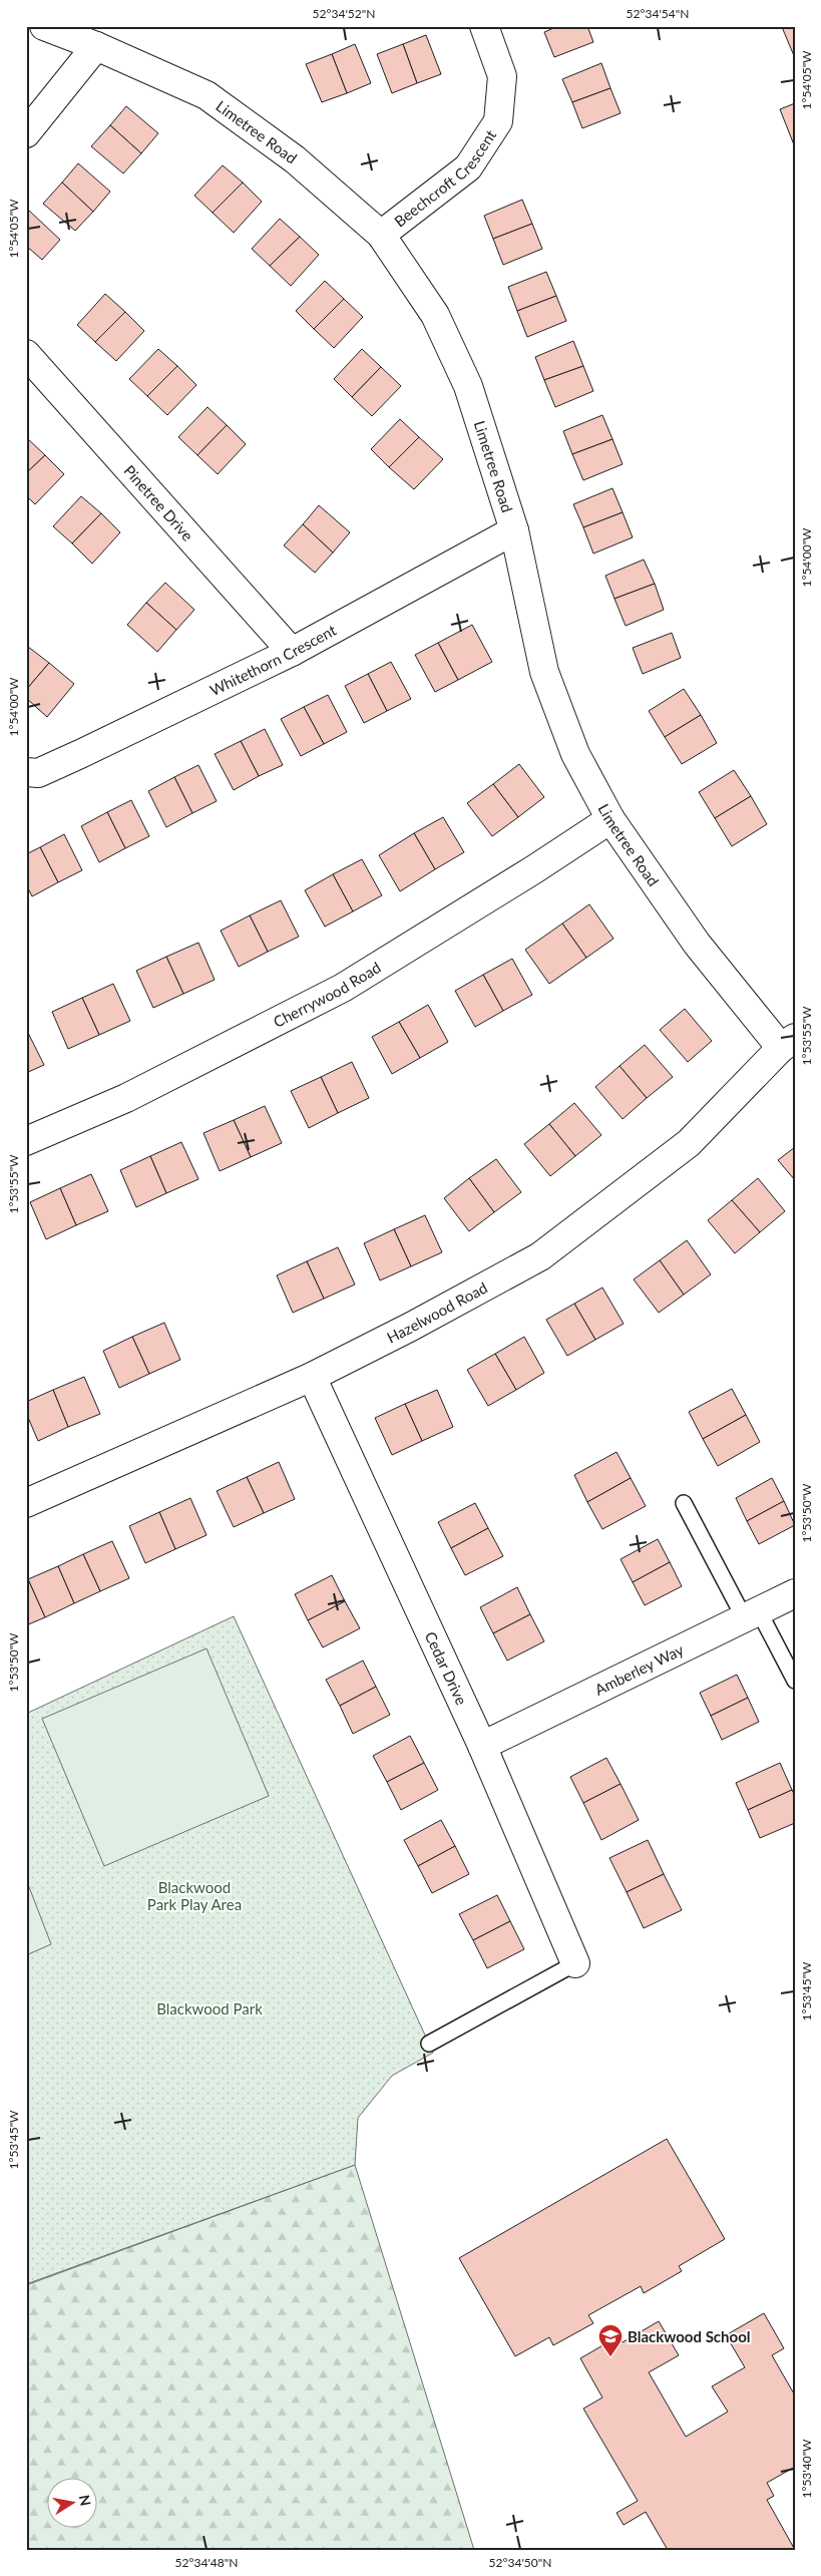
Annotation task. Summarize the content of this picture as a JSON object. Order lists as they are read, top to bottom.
{
  "streets": {
    "street": [
      "Limetree Road",
      "Beechcroft Crescent",
      "Pinetree Drive",
      "Whitethorn Crescent",
      "Cherrywood Road",
      "Hazelwood Road",
      "Cedar Drive",
      "Amberley Way"
    ]
  },
  "crossings": [
    ["Limetree Road", "Beechcroft Crescent"],
    ["Limetree Road", "Whitethorn Crescent"],
    ["Limetree Road", "Cherrywood Road"],
    ["Limetree Road", "Hazelwood Road"],
    ["Pinetree Drive", "Whitethorn Crescent"],
    ["Hazelwood Road", "Cedar Drive"],
    ["Cedar Drive", "Amberley Way"]
  ],
  "parks": ["Blackwood Park Play Area", "Blackwood Park"],
  "places": {
    "school or university": ["Blackwood School"]
  },
  "north": "right",
  "coordinates": [
    "52°34'52\"N",
    "52°34'54\"N",
    "1°54'05\"W",
    "1°54'00\"W",
    "1°53'55\"W",
    "1°53'50\"W",
    "1°53'45\"W",
    "1°53'40\"W",
    "52°34'48\"N",
    "52°34'50\"N"
  ]
}
